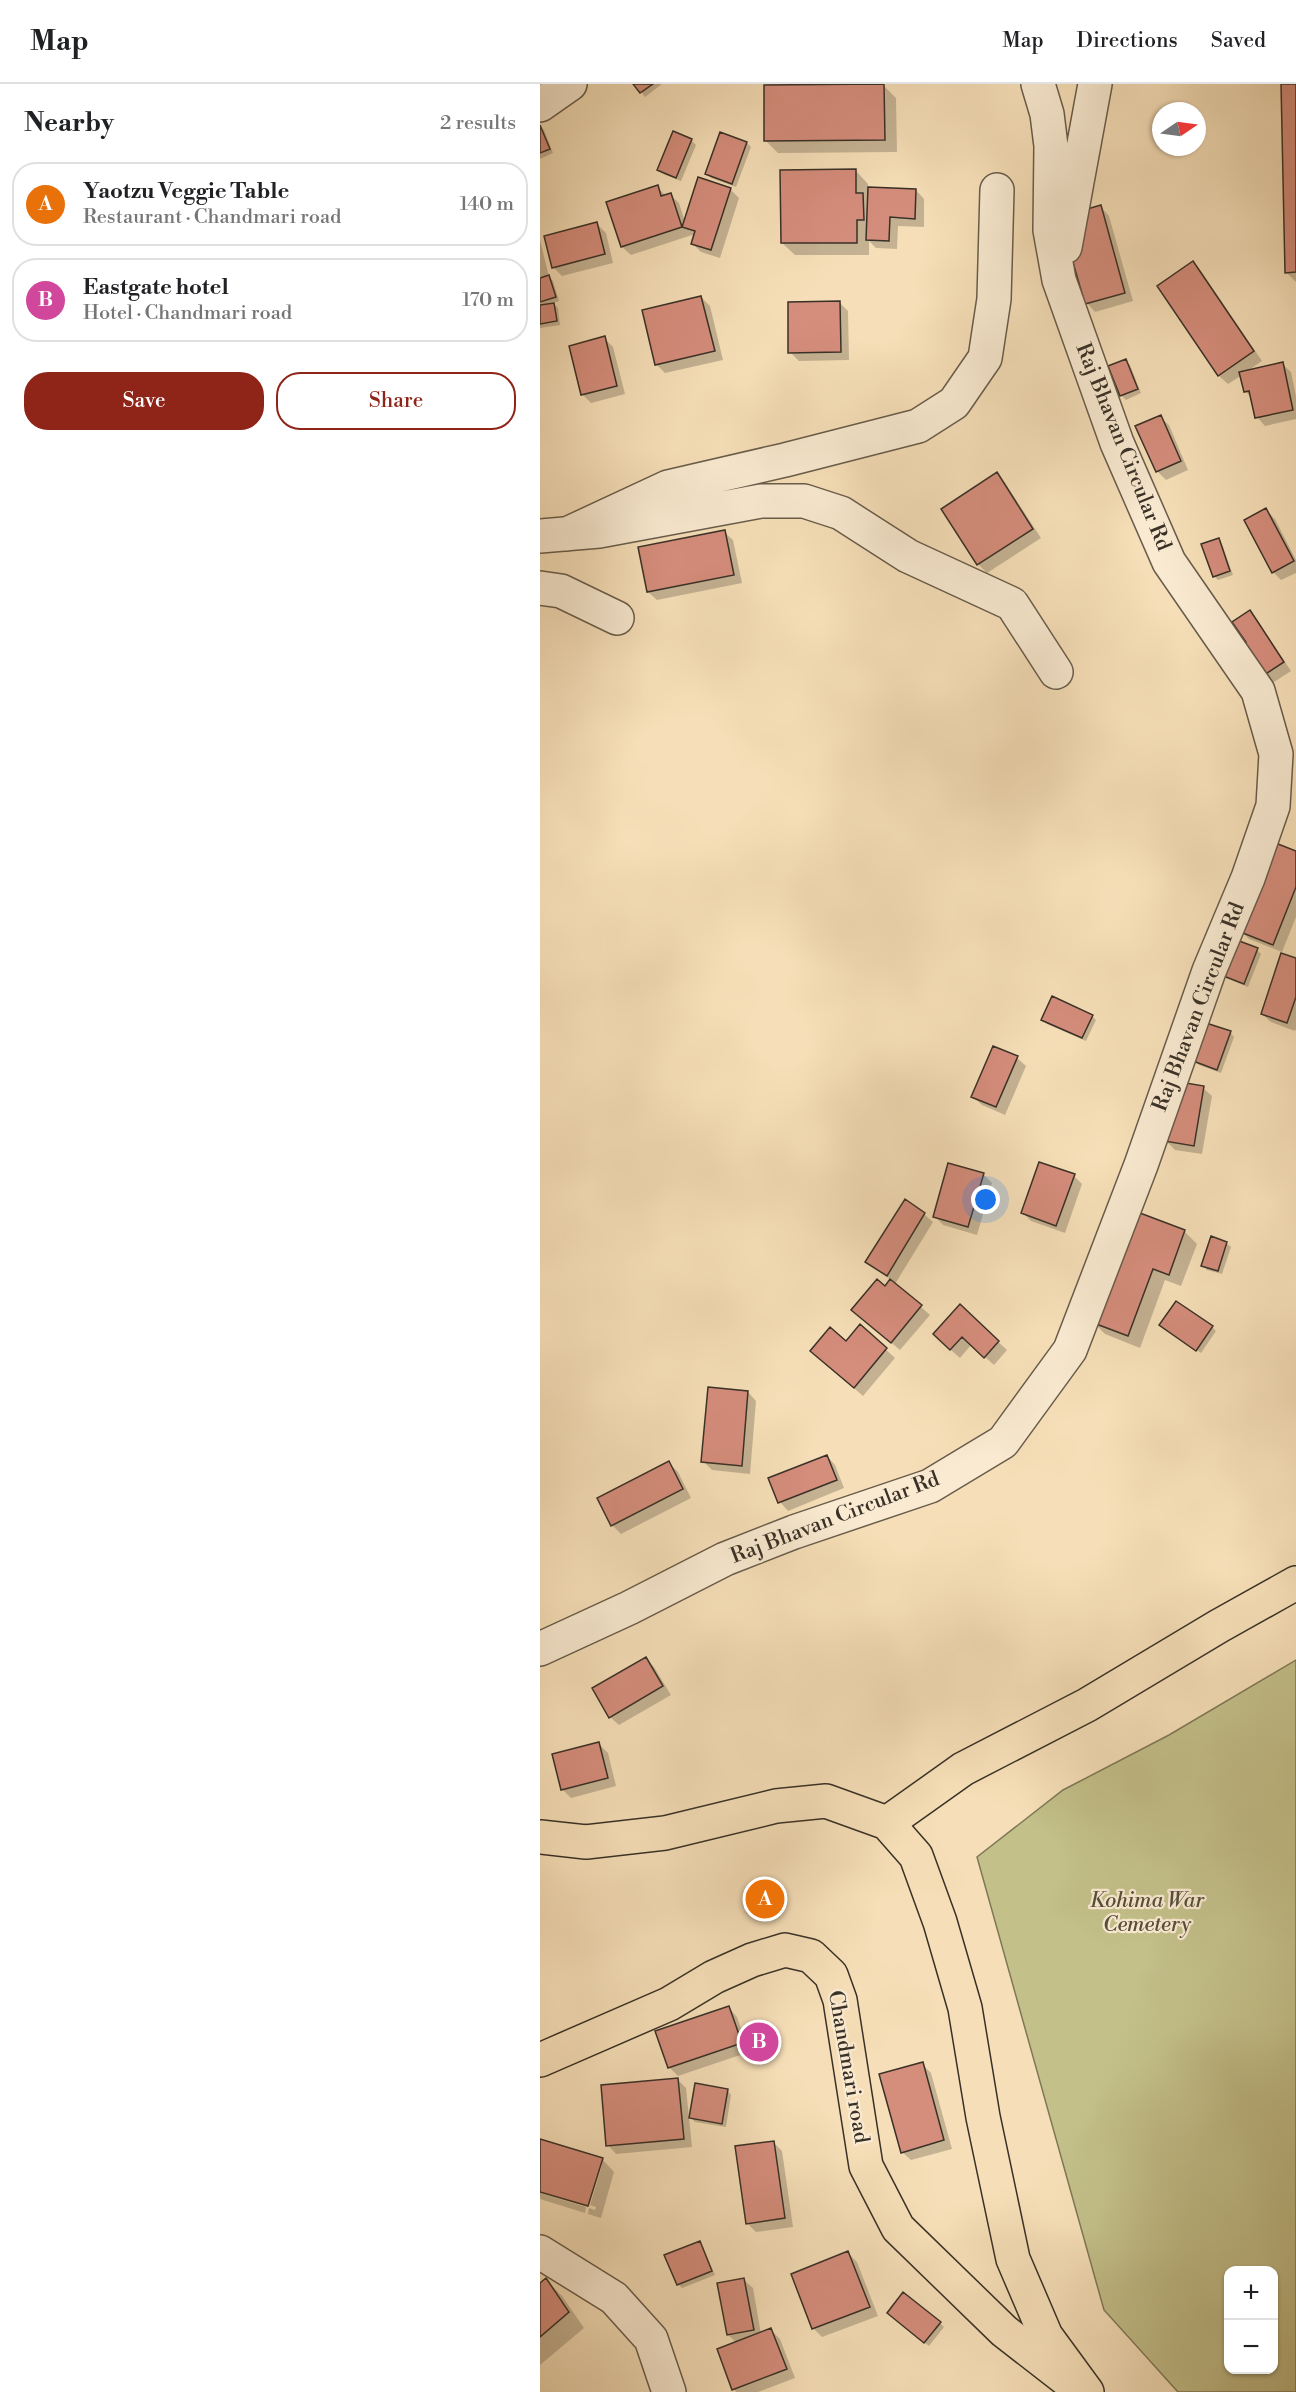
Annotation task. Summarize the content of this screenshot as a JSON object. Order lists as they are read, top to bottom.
{
  "streets": {
    "main road": ["Chandmari road"],
    "street": ["Raj Bhavan Circular Rd"]
  },
  "parks": ["Kohima War Cemetery"],
  "north": "right",
  "page": {
    "header": "Map",
    "nav": ["Map", "Directions", "Saved"],
    "heading": ["Nearby", "2 results"],
    "list": [
      {
        "mark": "A",
        "name": "Yaotzu Veggie Table",
        "note": "Restaurant · Chandmari road",
        "value": "140 m"
      },
      {
        "mark": "B",
        "name": "Eastgate hotel",
        "note": "Hotel · Chandmari road",
        "value": "170 m"
      }
    ],
    "buttons": ["Save", "Share"],
    "pins": ["A", "B"],
    "map_buttons": ["+", "−"]
  }
}
